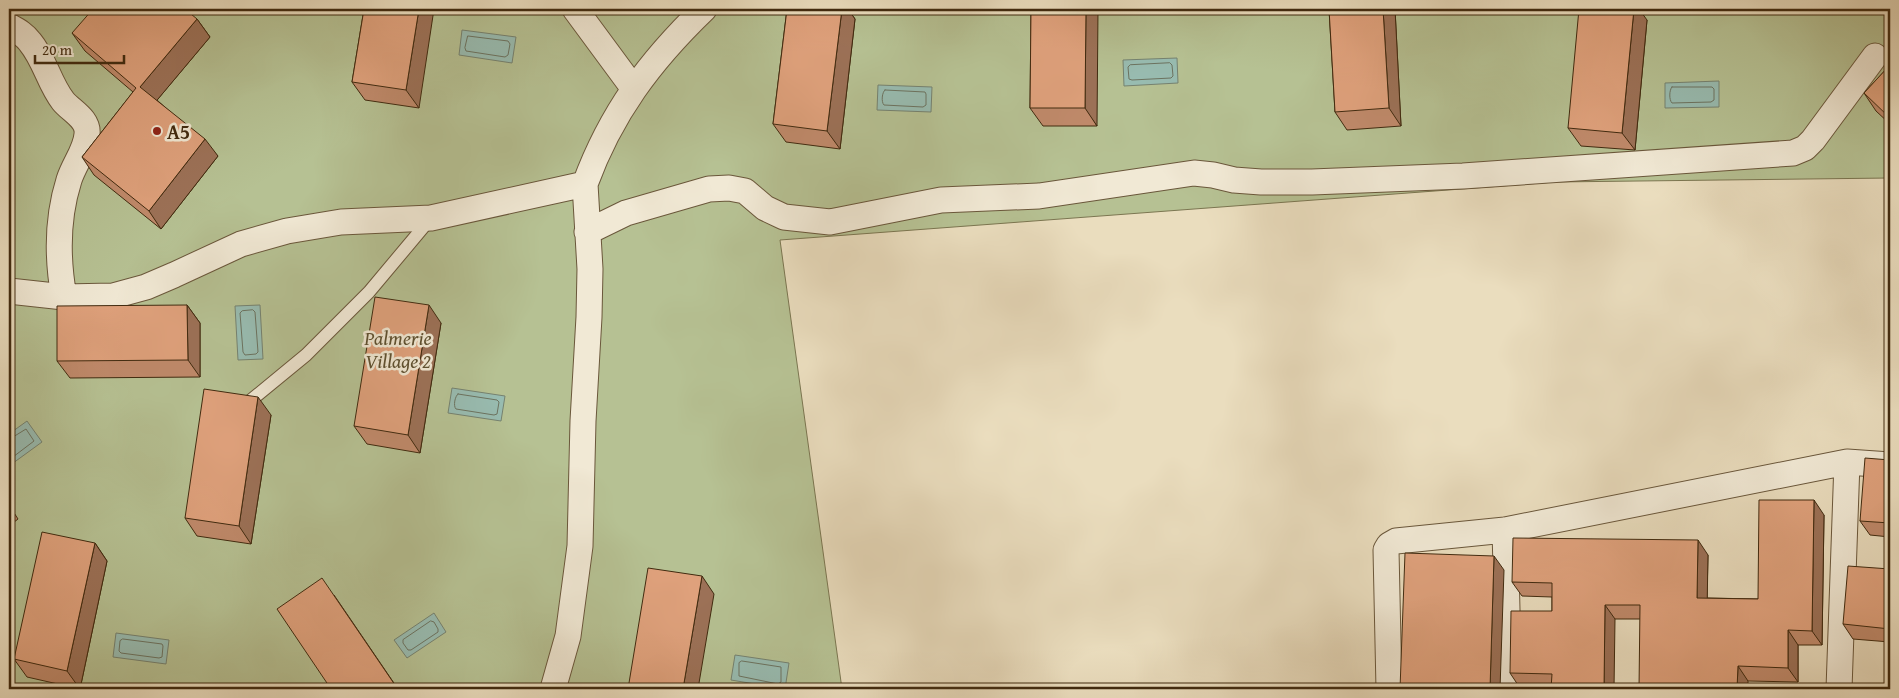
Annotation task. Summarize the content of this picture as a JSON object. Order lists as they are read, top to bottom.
{
  "parks": ["Palmerie Village 2"],
  "places": ["A5"],
  "scale_bar": "20 m"
}
